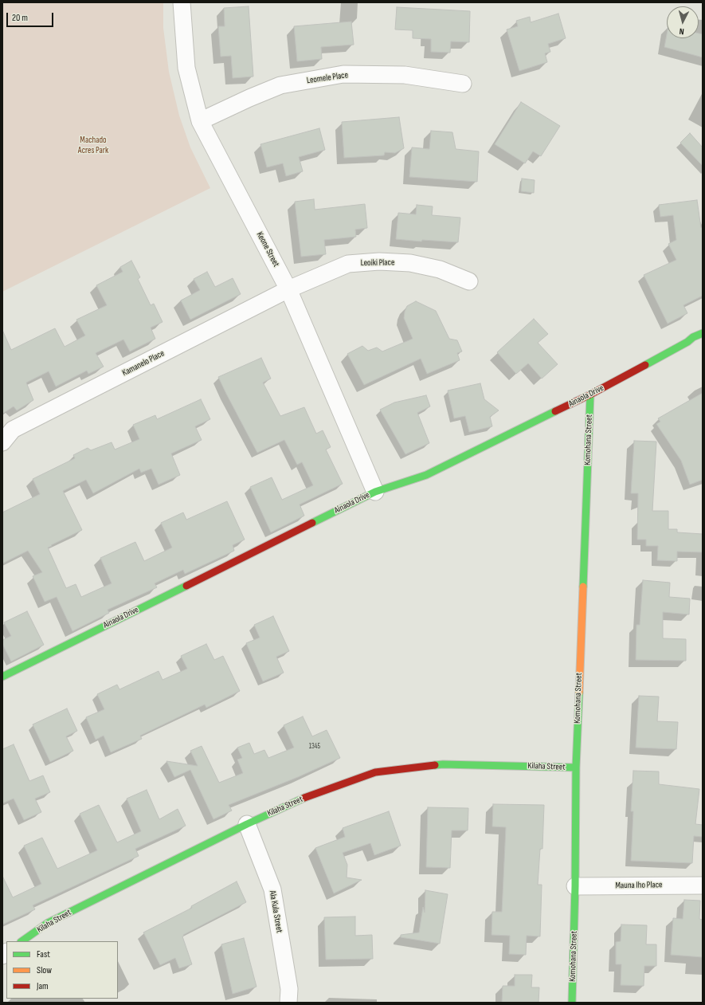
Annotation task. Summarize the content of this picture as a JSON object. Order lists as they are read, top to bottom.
{
  "streets": {
    "street": [
      "Leomele Place",
      "Keone Street",
      "Leoiki Place",
      "Kamanelo Place",
      "Ainaola Drive",
      "Komohana Street",
      "Kilaha Street",
      "Mauna Iho Place",
      "Ala Kula Street"
    ]
  },
  "crossings": [
    ["Leomele Place", "Keone Street"],
    ["Keone Street", "Leoiki Place"],
    ["Keone Street", "Kamanelo Place"],
    ["Keone Street", "Ainaola Drive"],
    ["Leoiki Place", "Kamanelo Place"],
    ["Ainaola Drive", "Komohana Street"],
    ["Komohana Street", "Kilaha Street"],
    ["Komohana Street", "Mauna Iho Place"],
    ["Kilaha Street", "Ala Kula Street"]
  ],
  "parks": ["Machado Acres Park"],
  "house_numbers": ["1345"],
  "legend": ["Fast", "Slow", "Jam"],
  "scale_bar": "20 m",
  "north": "bottom"
}
